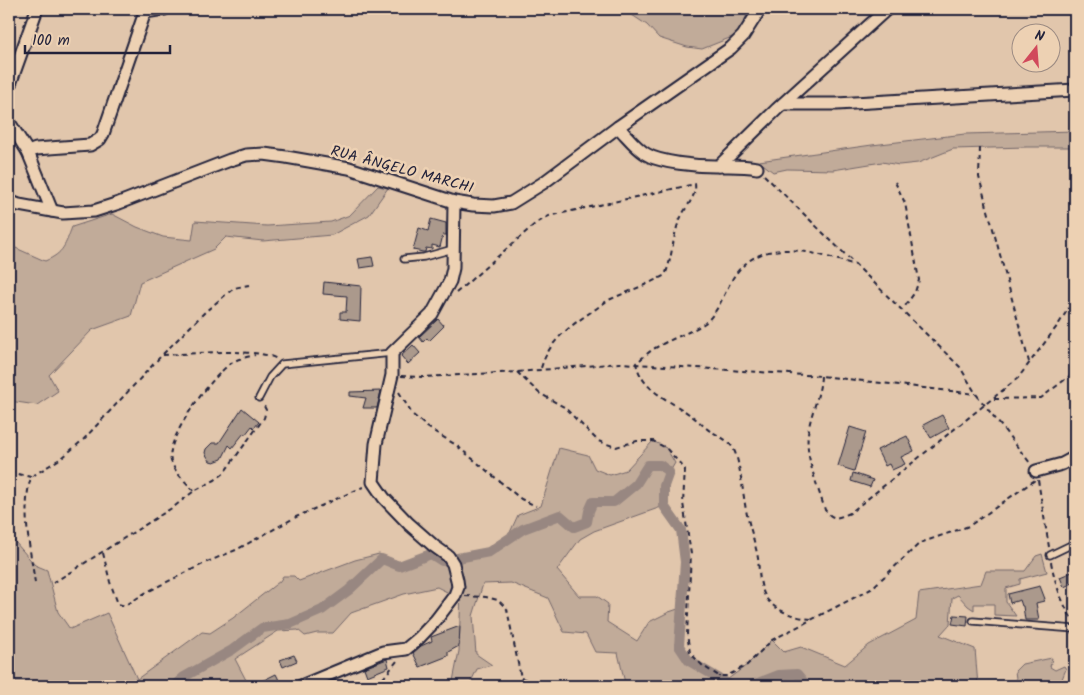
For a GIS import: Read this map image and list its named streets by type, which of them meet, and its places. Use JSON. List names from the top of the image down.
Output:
{
  "streets": {
    "street": ["RUA ÂNGELO MARCHI"]
  },
  "scale_bar": "100 m",
  "north": "top"
}
